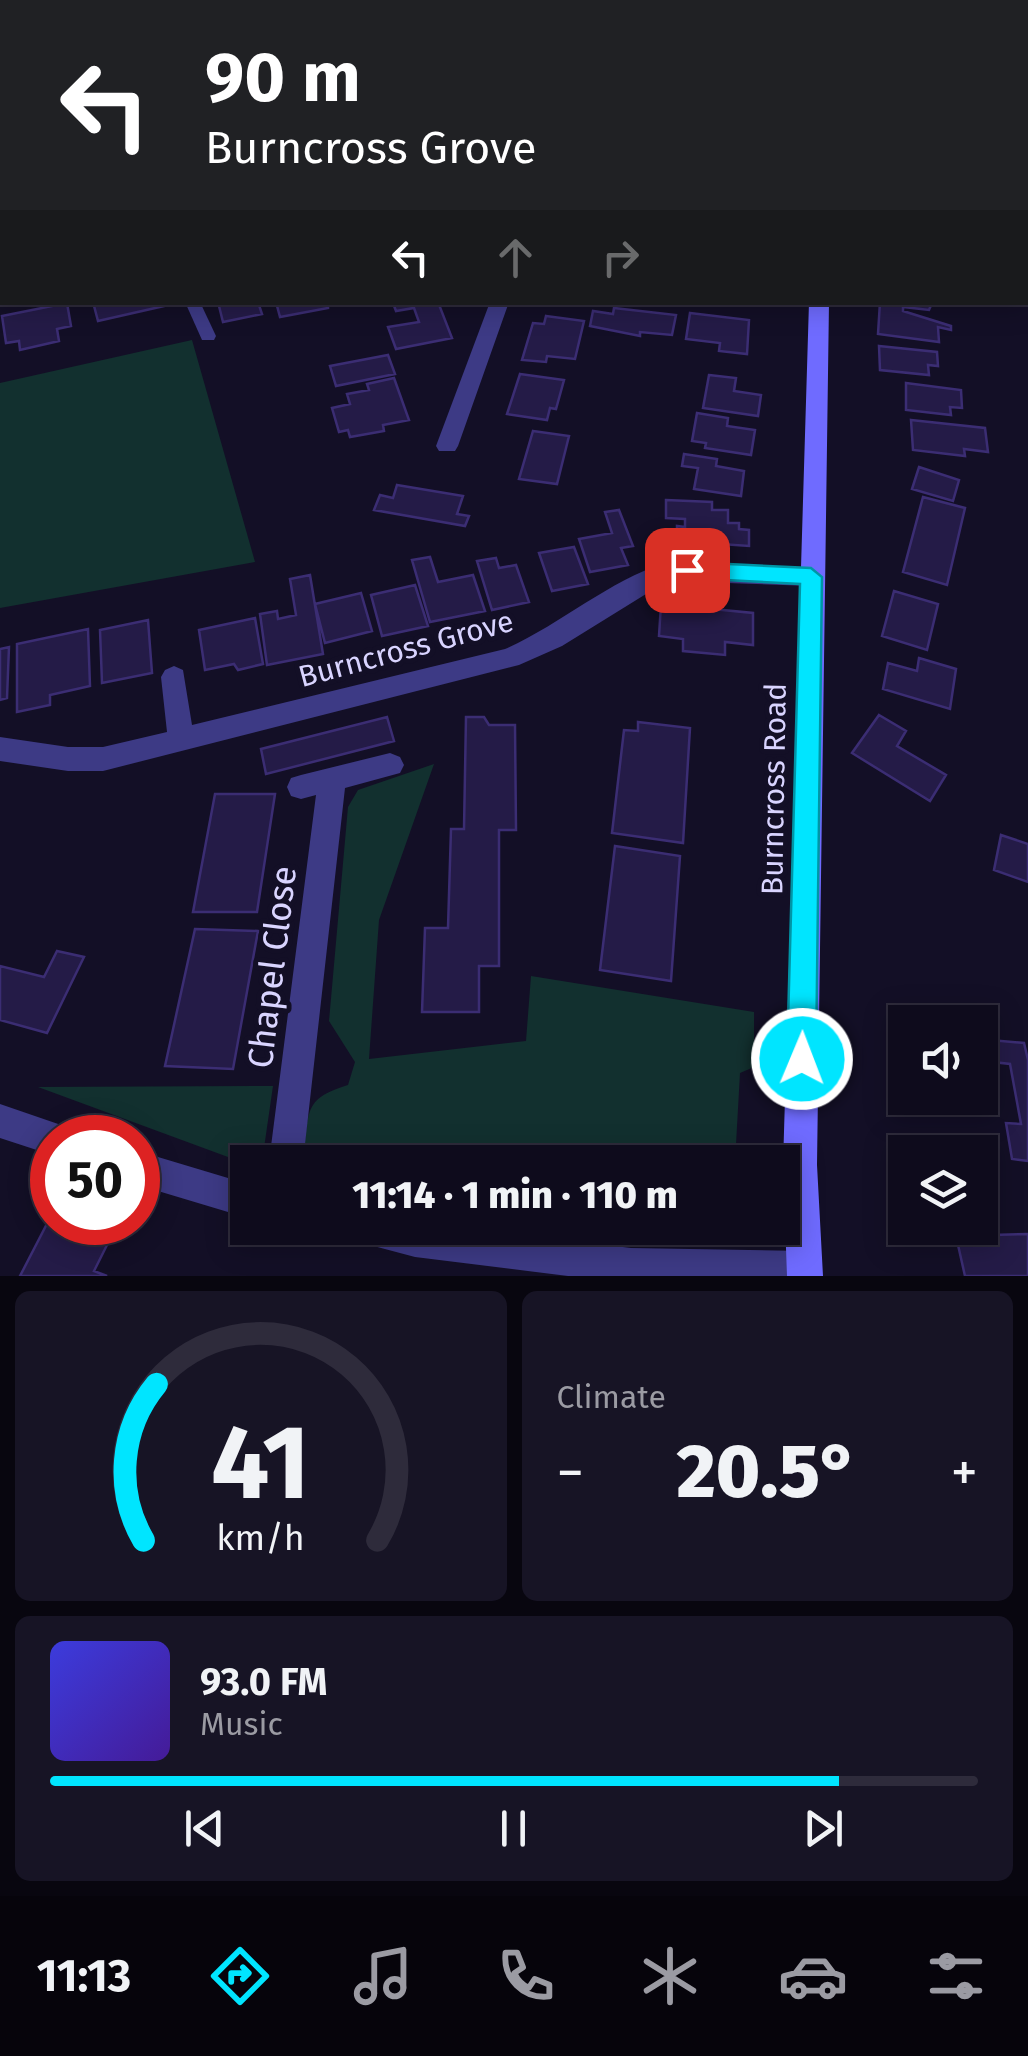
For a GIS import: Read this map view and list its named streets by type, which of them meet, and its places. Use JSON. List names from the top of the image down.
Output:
{
  "streets": {
    "main road": ["Burncross Road"],
    "street": ["Burncross Grove", "Chapel Close"]
  },
  "crossings": [
    ["Burncross Grove", "Burncross Road"]
  ],
  "page": {
    "turn": ["90 m", "Burncross Grove"],
    "limit": "50",
    "trip": "11:14 · 1 min · 110 m",
    "tile": "Climate",
    "heat": ["−", "20.5°", "+"],
    "song": ["93.0 FM", "Music"],
    "tabs": "11:13",
    "gauge": ["41", "km/h"]
  }
}
